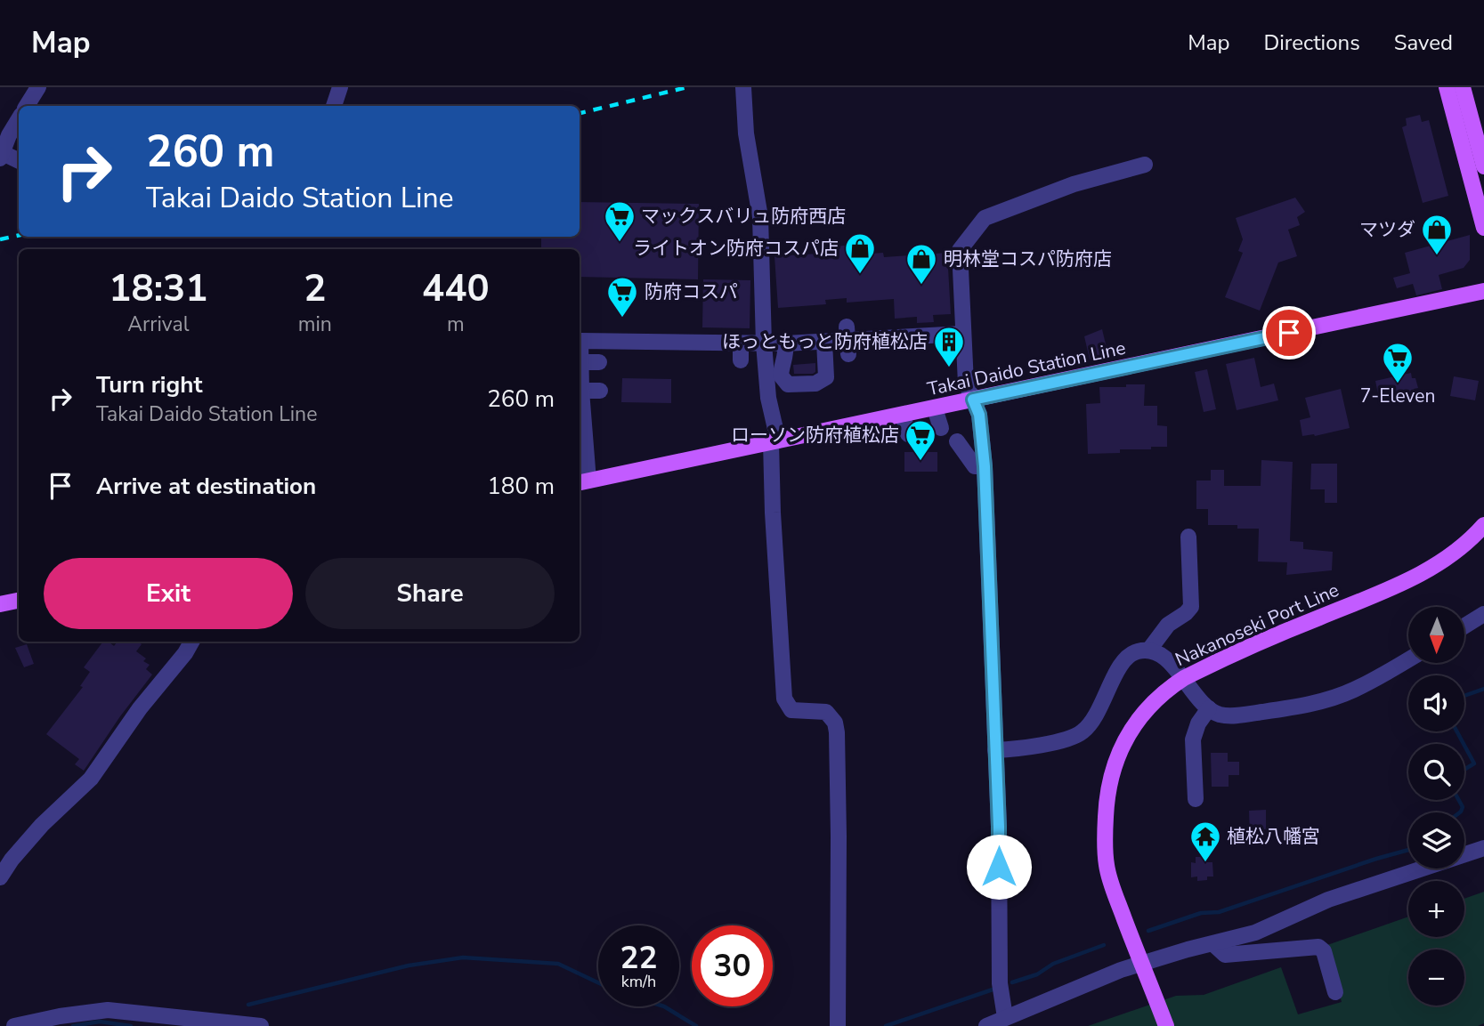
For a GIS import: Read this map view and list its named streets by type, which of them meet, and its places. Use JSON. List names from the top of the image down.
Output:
{
  "streets": {
    "main road": ["Takai Daido Station Line", "Nakanoseki Port Line"]
  },
  "places": {
    "supermarket": [
      "マックスバリュ防府西店",
      "防府コスパ",
      "7-Eleven",
      "ローソン防府植松店"
    ],
    "shop": ["マツダ", "ライトオン防府コスパ店", "明林堂コスパ防府店"],
    "building": ["ほっともっと防府植松店"],
    "temple": ["植松八幡宮"]
  },
  "north": "bottom",
  "page": {
    "header": "Map",
    "nav": ["Map", "Directions", "Saved"],
    "turn": ["260 m", "Takai Daido Station Line"],
    "eta": [
      "18:31",
      "Arrival",
      "2",
      "min",
      "440",
      "m"
    ],
    "list": [
      {
        "name": "Turn right",
        "note": "Takai Daido Station Line",
        "value": "260 m"
      },
      {
        "name": "Arrive at destination",
        "value": "180 m"
      }
    ],
    "buttons": ["Exit", "Share"],
    "map_buttons": ["+", "−"],
    "speed": "22 km/h",
    "limit": "30"
  }
}
